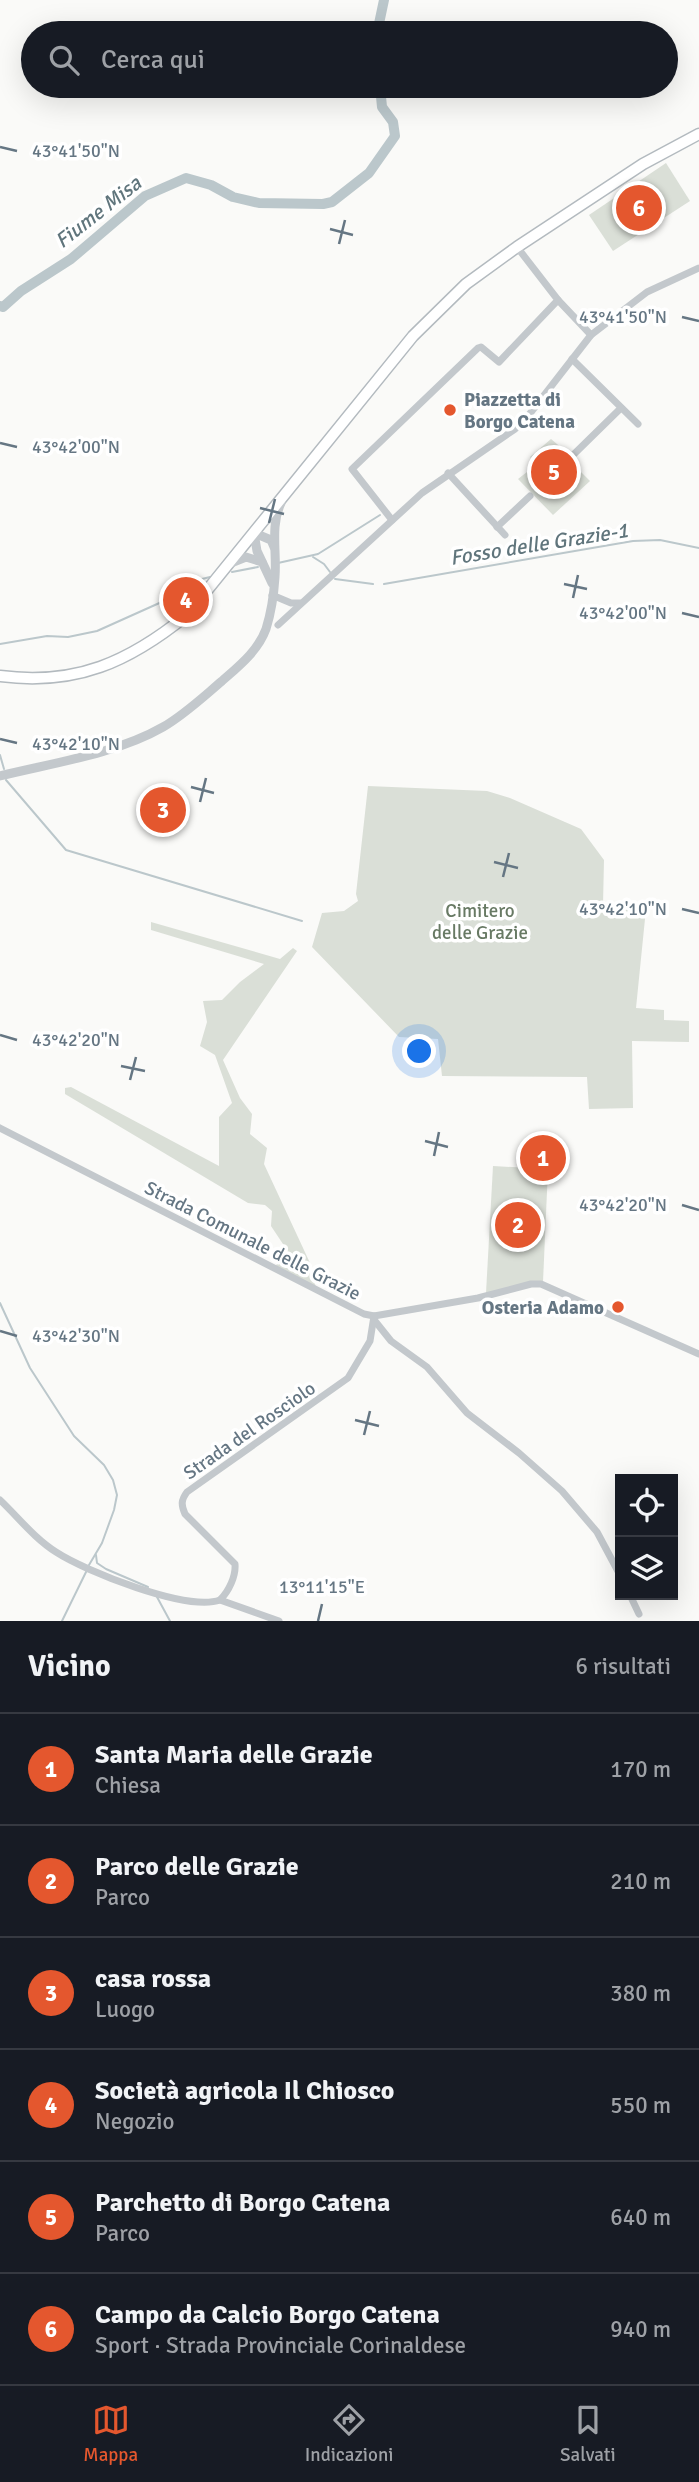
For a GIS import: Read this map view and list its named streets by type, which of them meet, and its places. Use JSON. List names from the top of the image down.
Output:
{
  "streets": {
    "street": ["Strada Comunale delle Grazie", "Strada del Rosciolo"]
  },
  "crossings": [
    ["Strada Comunale delle Grazie", "Strada del Rosciolo"]
  ],
  "water": ["Fiume Misa", "Fosso delle Grazie-1"],
  "parks": ["Cimitero delle Grazie"],
  "places": ["Piazzetta di Borgo Catena", "Osteria Adamo"],
  "page": {
    "search": "Cerca qui",
    "pins": [
      "6",
      "5",
      "4",
      "3",
      "1",
      "2"
    ],
    "heading": ["Vicino", "6 risultati"],
    "list": [
      {
        "mark": "1",
        "name": "Santa Maria delle Grazie",
        "note": "Chiesa",
        "value": "170 m"
      },
      {
        "mark": "2",
        "name": "Parco delle Grazie",
        "note": "Parco",
        "value": "210 m"
      },
      {
        "mark": "3",
        "name": "casa rossa",
        "note": "Luogo",
        "value": "380 m"
      },
      {
        "mark": "4",
        "name": "Società agricola Il Chiosco",
        "note": "Negozio",
        "value": "550 m"
      },
      {
        "mark": "5",
        "name": "Parchetto di Borgo Catena",
        "note": "Parco",
        "value": "640 m"
      },
      {
        "mark": "6",
        "name": "Campo da Calcio Borgo Catena",
        "note": "Sport · Strada Provinciale Corinaldese",
        "value": "940 m"
      }
    ],
    "nav": ["Mappa", "Indicazioni", "Salvati"]
  },
  "coordinates": [
    "43°41'50\"N",
    "43°42'00\"N",
    "43°42'10\"N",
    "43°42'20\"N",
    "43°42'30\"N",
    "13°11'15\"E"
  ]
}
